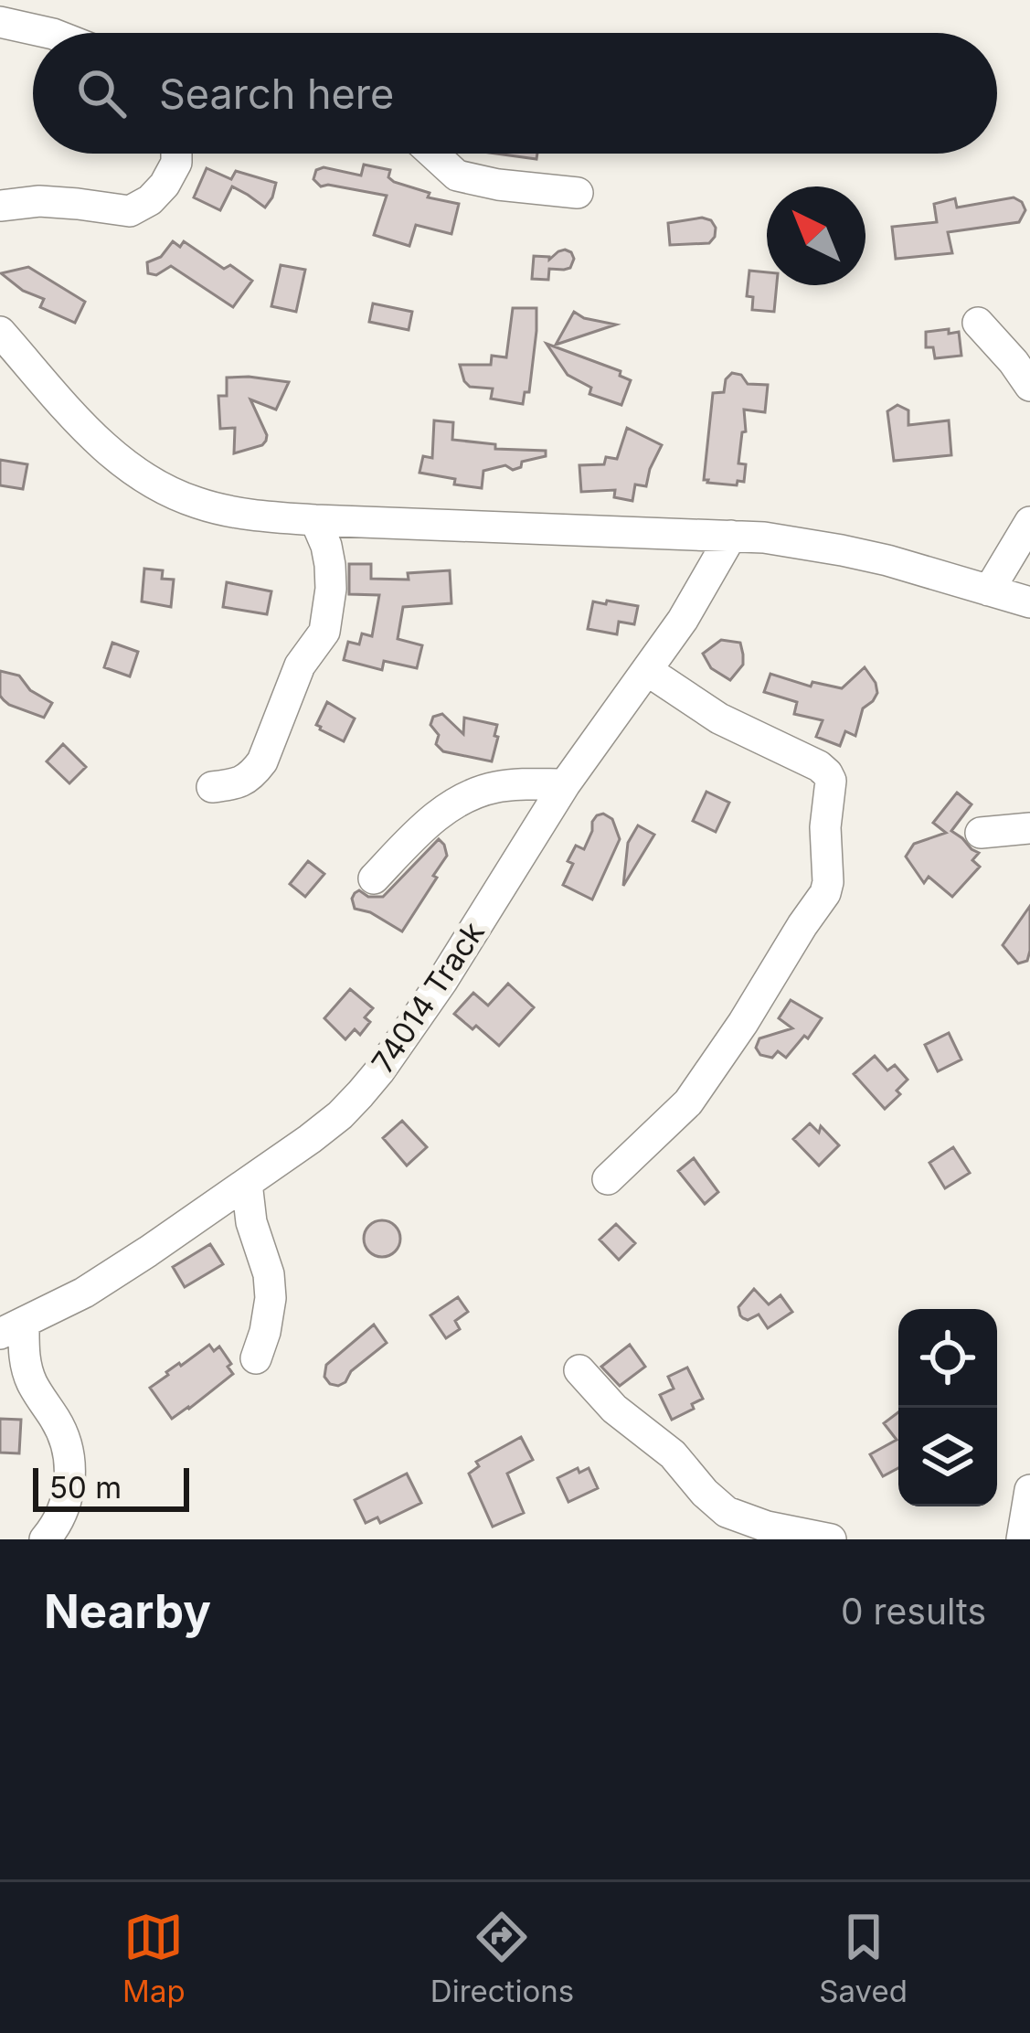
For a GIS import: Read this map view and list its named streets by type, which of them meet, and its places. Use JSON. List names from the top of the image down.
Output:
{
  "streets": {
    "street": ["74014 Track"]
  },
  "scale_bar": "50 m",
  "north": "top left",
  "page": {
    "search": "Search here",
    "scale": "50 m",
    "heading": ["Nearby", "0 results"],
    "nav": ["Map", "Directions", "Saved"]
  }
}
